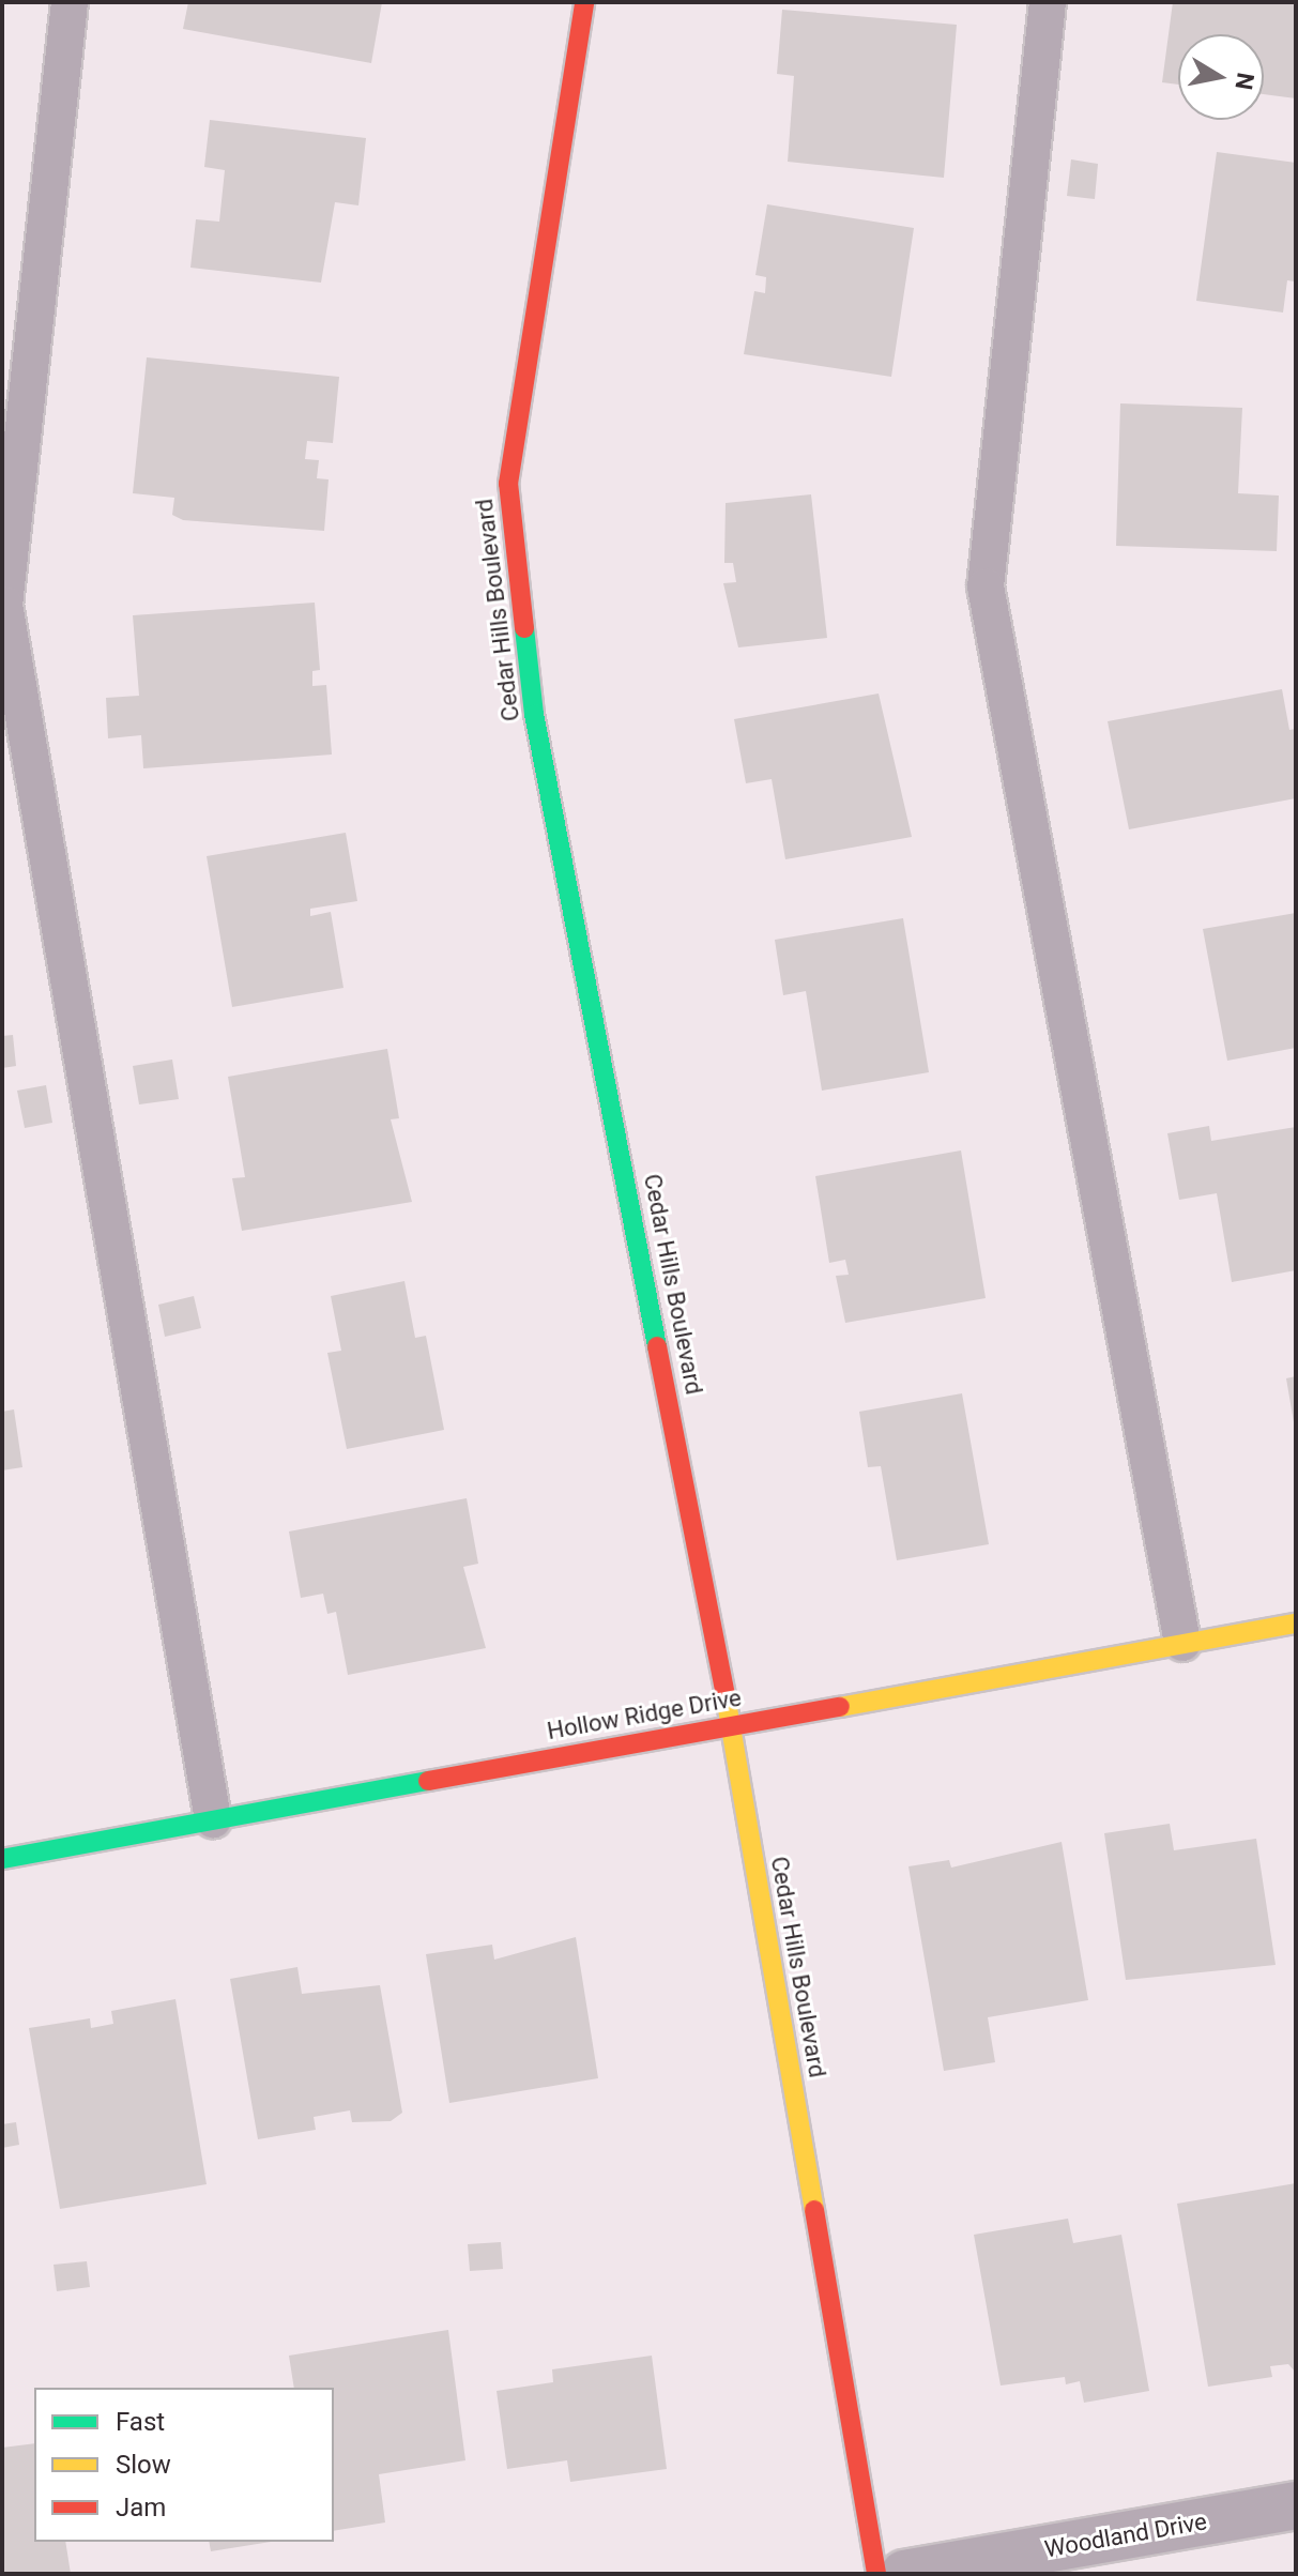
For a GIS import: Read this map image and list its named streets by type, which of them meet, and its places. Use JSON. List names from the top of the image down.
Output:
{
  "streets": {
    "street": ["Cedar Hills Boulevard", "Hollow Ridge Drive", "Woodland Drive"]
  },
  "crossings": [
    ["Cedar Hills Boulevard", "Hollow Ridge Drive"]
  ],
  "legend": ["Fast", "Slow", "Jam"],
  "north": "right"
}
